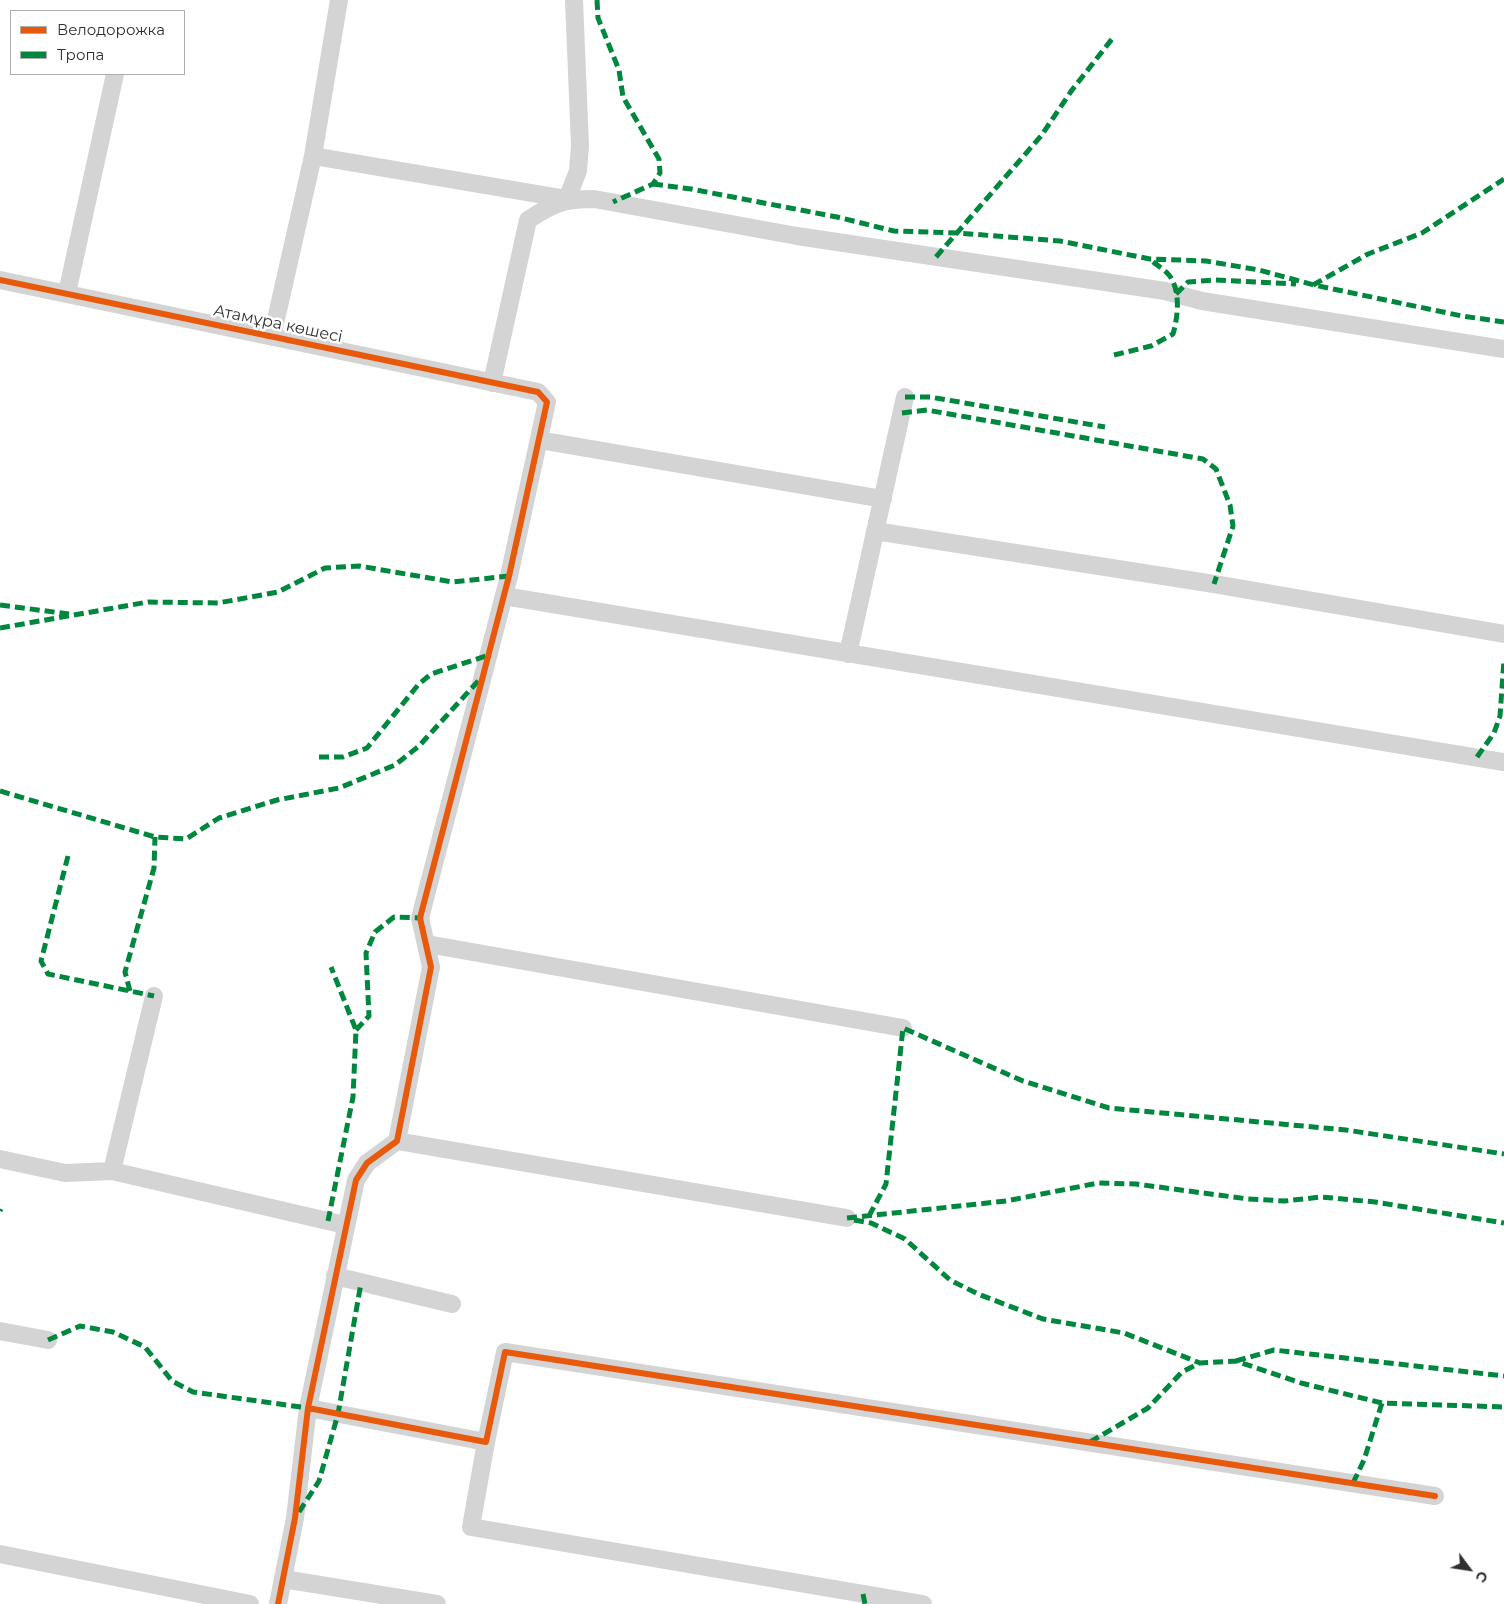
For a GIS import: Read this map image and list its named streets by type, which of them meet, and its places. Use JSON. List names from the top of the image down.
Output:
{
  "streets": {
    "street": ["Атамұра көшесі"]
  },
  "legend": ["Велодорожка", "Тропа"],
  "north": "bottom right"
}
